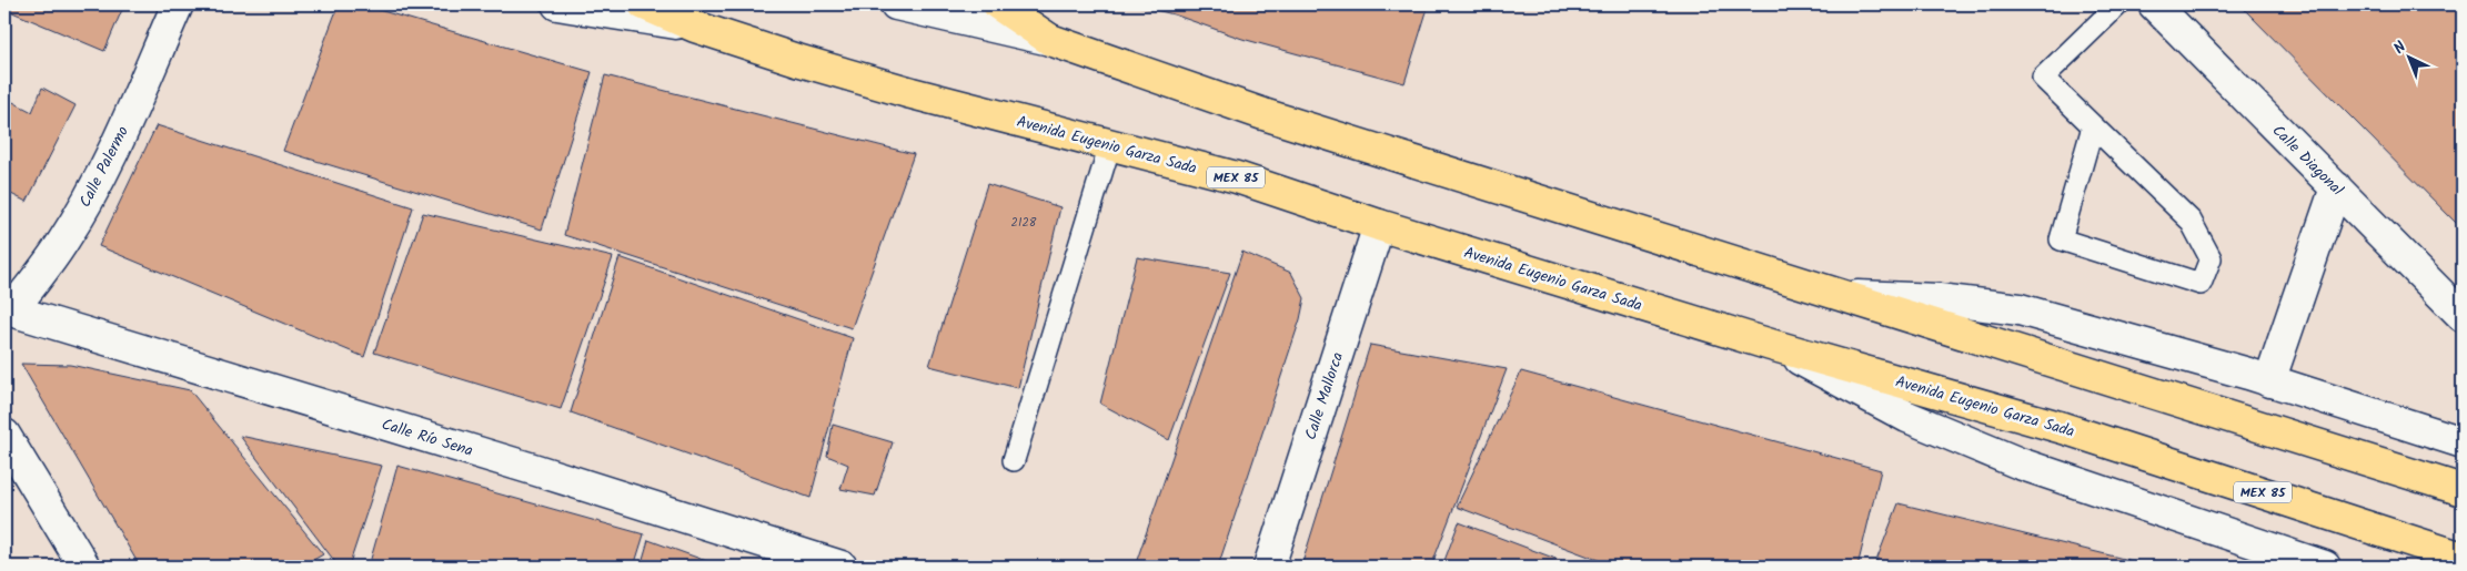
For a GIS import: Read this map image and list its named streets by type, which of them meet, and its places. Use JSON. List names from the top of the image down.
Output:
{
  "streets": {
    "highway": ["Avenida Eugenio Garza Sada", "MEX 85"],
    "street": [
      "Calle Diagonal",
      "Calle Palermo",
      "Calle Mallorca",
      "Calle Río Sena"
    ]
  },
  "crossings": [
    ["Avenida Eugenio Garza Sada", "Calle Mallorca"],
    ["Calle Palermo", "Calle Río Sena"]
  ],
  "house_numbers": ["2128"],
  "north": "top left"
}
